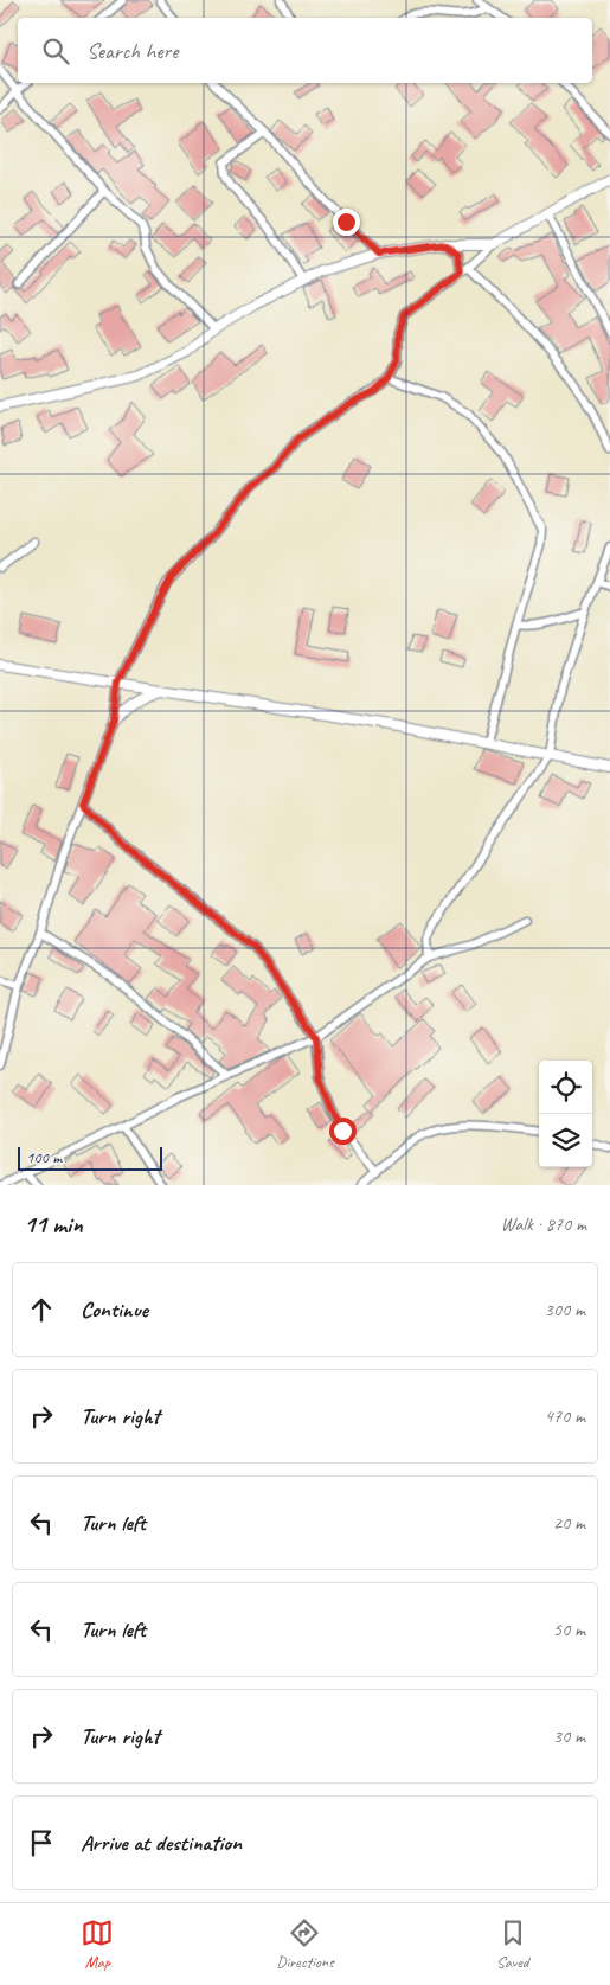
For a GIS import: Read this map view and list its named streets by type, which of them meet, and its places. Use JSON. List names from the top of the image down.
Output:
{
  "scale_bar": "100 m",
  "page": {
    "search": "Search here",
    "scale": "100 m",
    "heading": ["11 min", "Walk · 870 m"],
    "list": [
      ["Continue", "300 m"],
      ["Turn right", "470 m"],
      ["Turn left", "20 m"],
      ["Turn left", "50 m"],
      ["Turn right", "30 m"],
      "Arrive at destination"
    ],
    "nav": ["Map", "Directions", "Saved"]
  }
}
